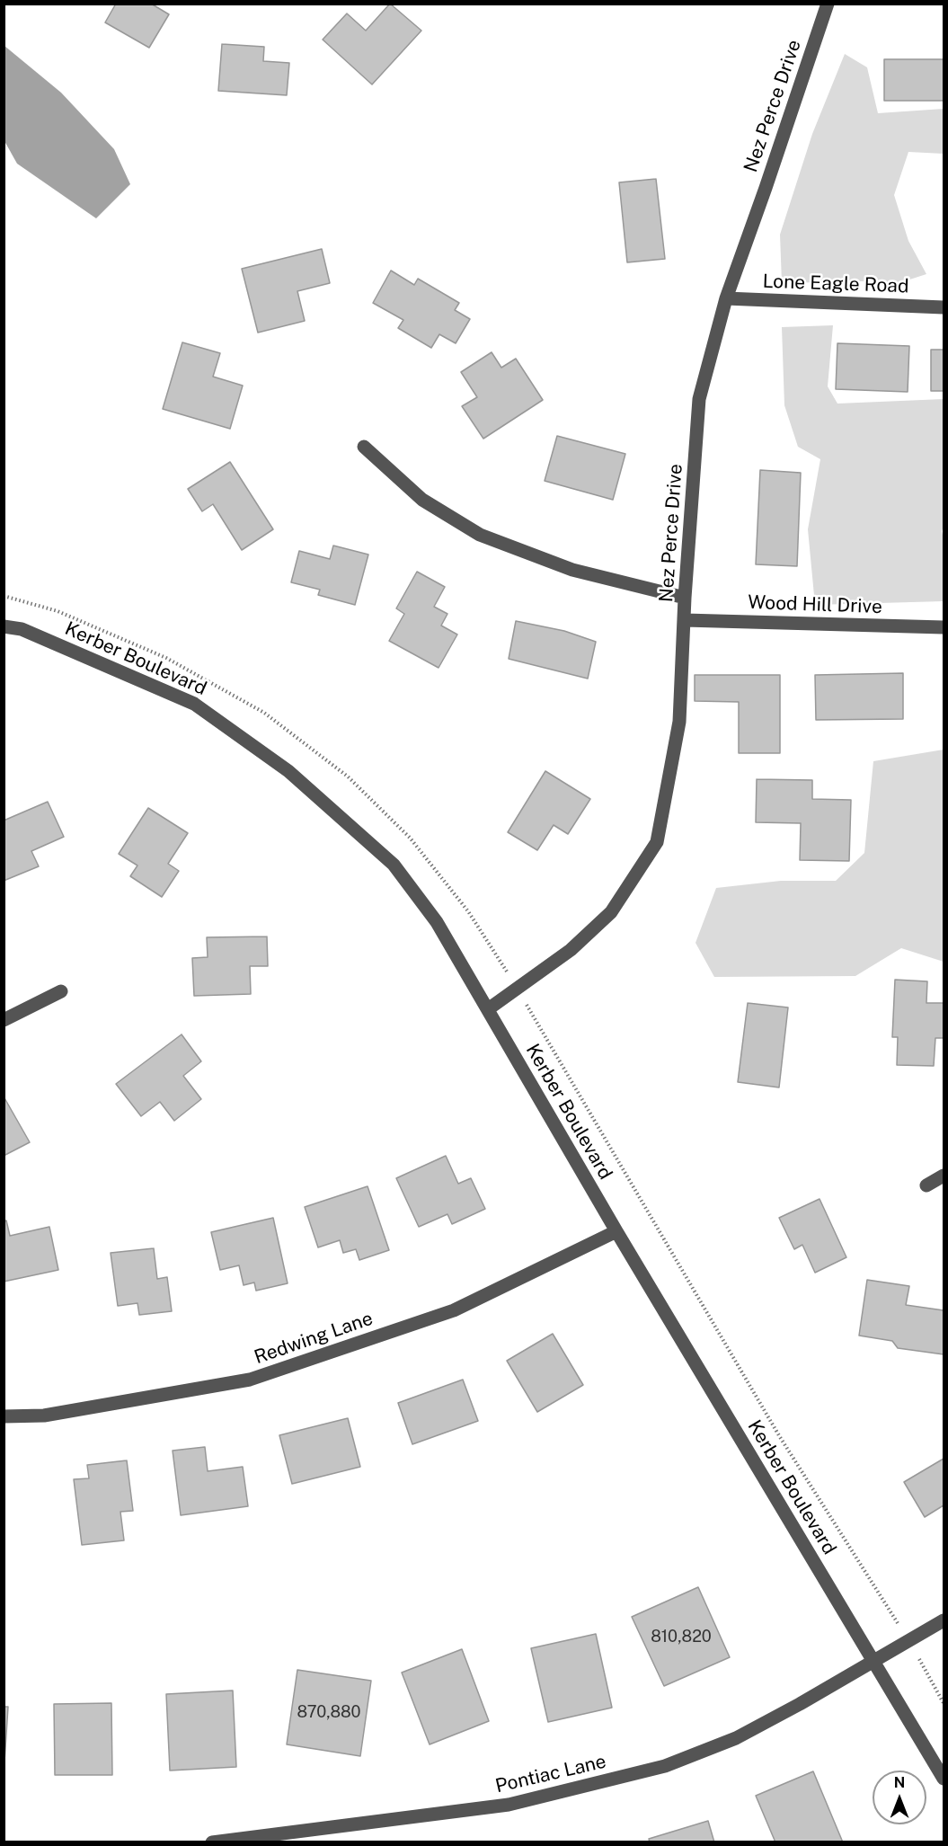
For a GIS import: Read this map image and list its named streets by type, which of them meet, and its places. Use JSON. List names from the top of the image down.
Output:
{
  "streets": {
    "street": [
      "Nez Perce Drive",
      "Lone Eagle Road",
      "Wood Hill Drive",
      "Kerber Boulevard",
      "Redwing Lane",
      "Pontiac Lane"
    ]
  },
  "crossings": [
    ["Nez Perce Drive", "Lone Eagle Road"],
    ["Nez Perce Drive", "Wood Hill Drive"],
    ["Nez Perce Drive", "Kerber Boulevard"],
    ["Kerber Boulevard", "Redwing Lane"],
    ["Kerber Boulevard", "Pontiac Lane"]
  ],
  "house_numbers": ["810,820", "870,880"],
  "north": "top"
}
